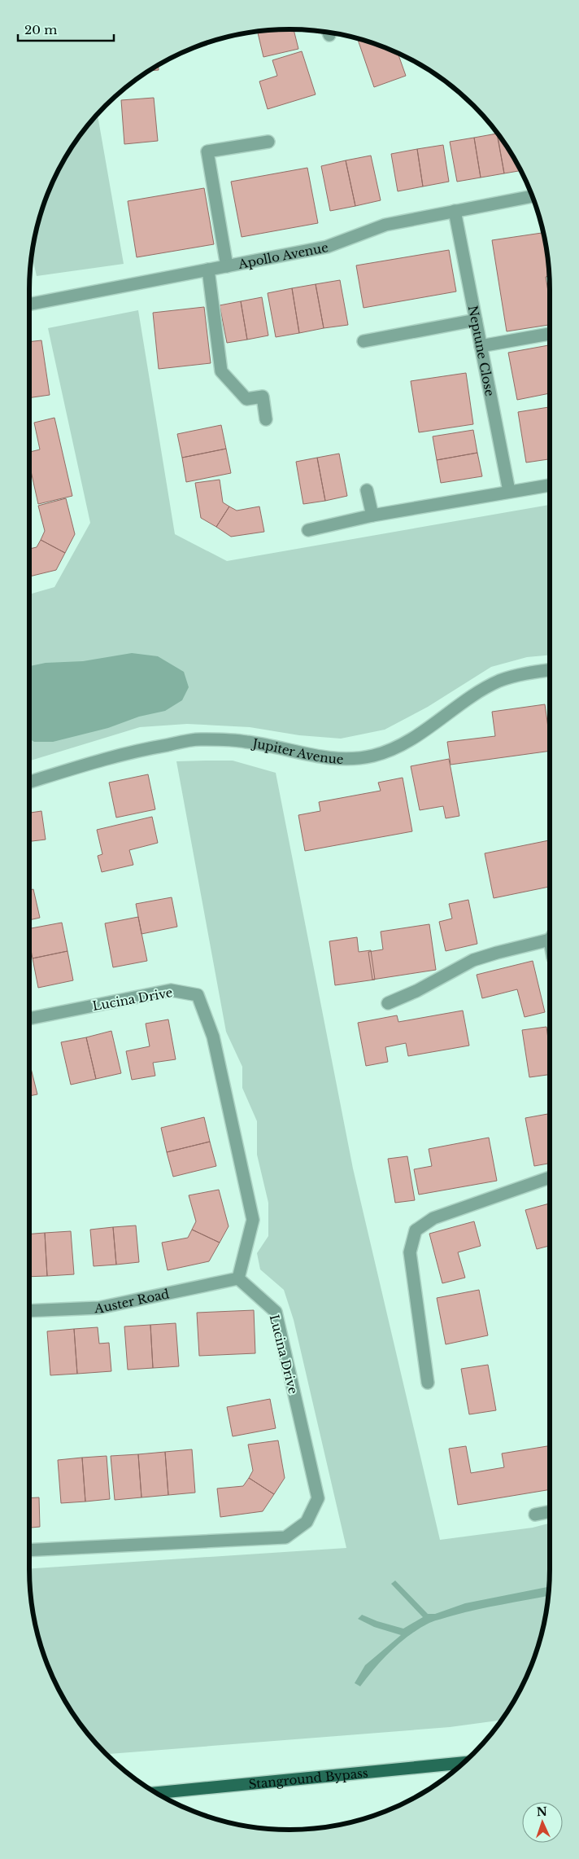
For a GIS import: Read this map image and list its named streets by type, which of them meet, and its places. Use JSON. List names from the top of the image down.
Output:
{
  "streets": {
    "main road": ["Stanground Bypass"],
    "street": [
      "Apollo Avenue",
      "Neptune Close",
      "Jupiter Avenue",
      "Lucina Drive",
      "Auster Road"
    ]
  },
  "crossings": [
    ["Apollo Avenue", "Neptune Close"],
    ["Lucina Drive", "Auster Road"]
  ],
  "scale_bar": "20 m",
  "north": "top"
}
